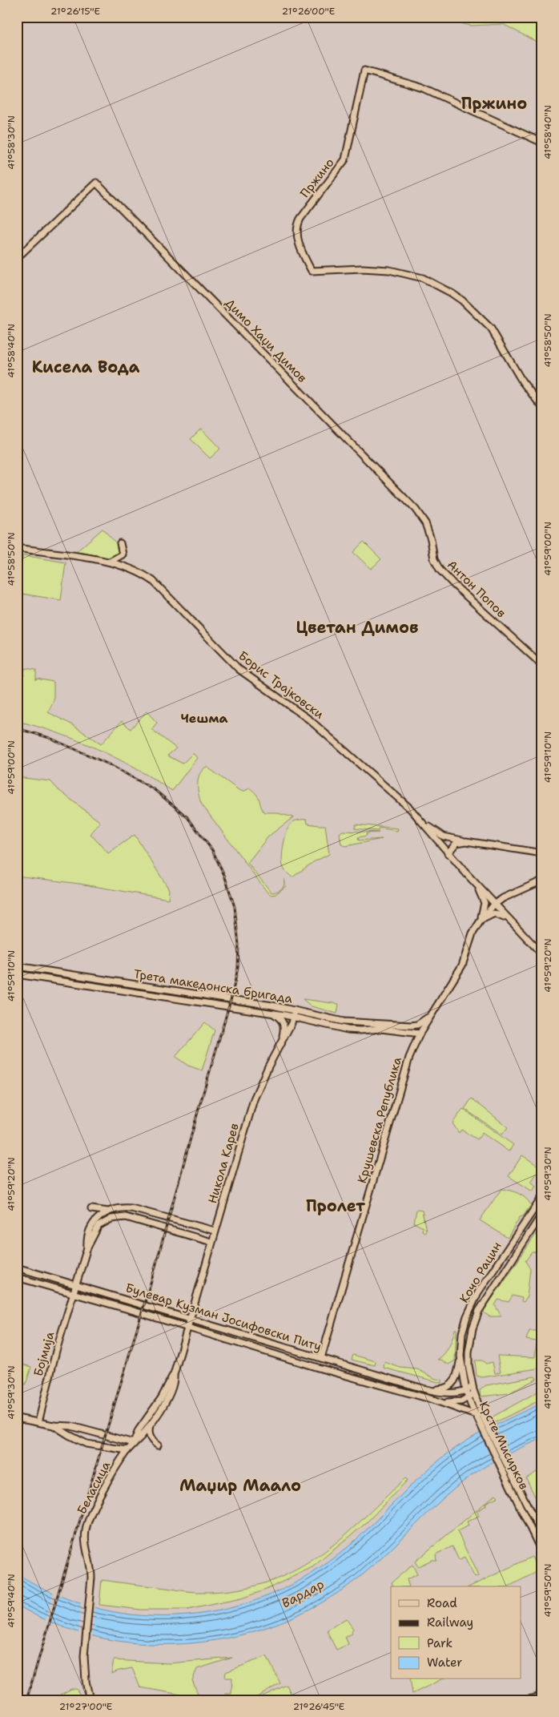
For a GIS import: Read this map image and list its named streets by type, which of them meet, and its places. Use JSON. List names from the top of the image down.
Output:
{
  "streets": {
    "street": [
      "Пржино",
      "Димо Хаџи Димов",
      "Антон Попов",
      "Борис Трајковски",
      "Трета македонска бригада",
      "Крушевска Република",
      "Никола Карев",
      "Кочо Рацин",
      "Булевар Кузман Јосифовски Питу",
      "Бојмија",
      "Крсте Мисирков",
      "Беласица"
    ]
  },
  "crossings": [
    ["Димо Хаџи Димов", "Антон Попов"],
    ["Трета македонска бригада", "Крушевска Република"],
    ["Трета македонска бригада", "Никола Карев"],
    ["Крушевска Република", "Булевар Кузман Јосифовски Питу"],
    ["Никола Карев", "Булевар Кузман Јосифовски Питу"],
    ["Никола Карев", "Беласица"],
    ["Кочо Рацин", "Булевар Кузман Јосифовски Питу"],
    ["Кочо Рацин", "Крсте Мисирков"],
    ["Булевар Кузман Јосифовски Питу", "Бојмија"],
    ["Булевар Кузман Јосифовски Питу", "Крсте Мисирков"],
    ["Булевар Кузман Јосифовски Питу", "Беласица"]
  ],
  "districts": [
    "Пржино",
    "Кисела Вода",
    "Цветан Димов",
    "Чешма",
    "Пролет",
    "Маџир Маало"
  ],
  "water": ["Вардар"],
  "legend": [
    "Road",
    "Railway",
    "Park",
    "Water"
  ],
  "coordinates": [
    "21°26'15\"E",
    "21°26'00\"E",
    "41°58'40\"N",
    "41°58'30\"N",
    "41°58'50\"N",
    "41°59'00\"N",
    "41°59'10\"N",
    "41°59'20\"N",
    "41°59'30\"N",
    "41°59'40\"N",
    "41°59'50\"N",
    "21°27'00\"E",
    "21°26'45\"E"
  ]
}
